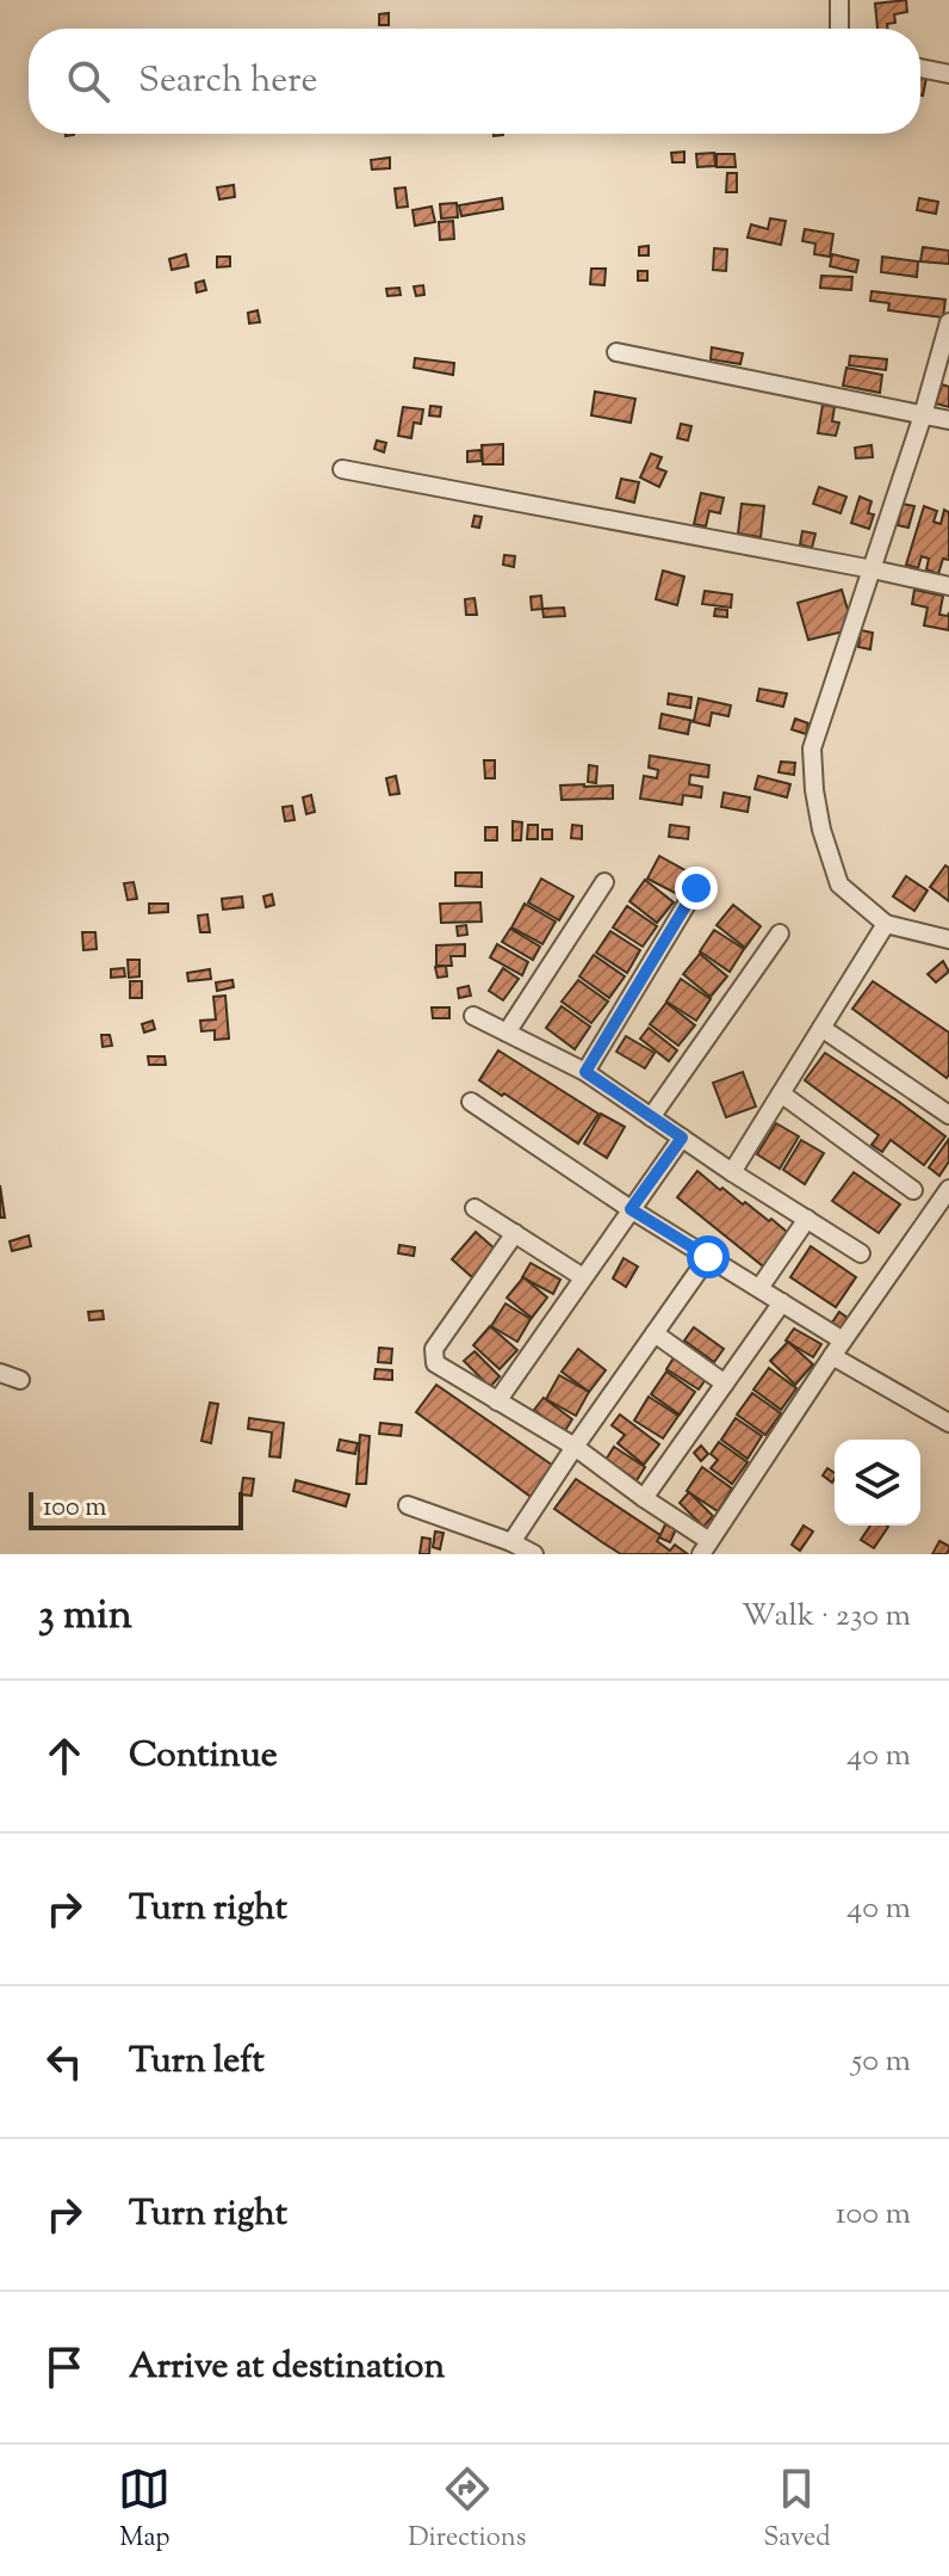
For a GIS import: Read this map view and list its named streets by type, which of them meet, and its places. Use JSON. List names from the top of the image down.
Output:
{
  "scale_bar": "100 m",
  "page": {
    "search": "Search here",
    "scale": "100 m",
    "heading": ["3 min", "Walk · 230 m"],
    "list": [
      ["Continue", "40 m"],
      ["Turn right", "40 m"],
      ["Turn left", "50 m"],
      ["Turn right", "100 m"],
      "Arrive at destination"
    ],
    "nav": ["Map", "Directions", "Saved"]
  }
}
